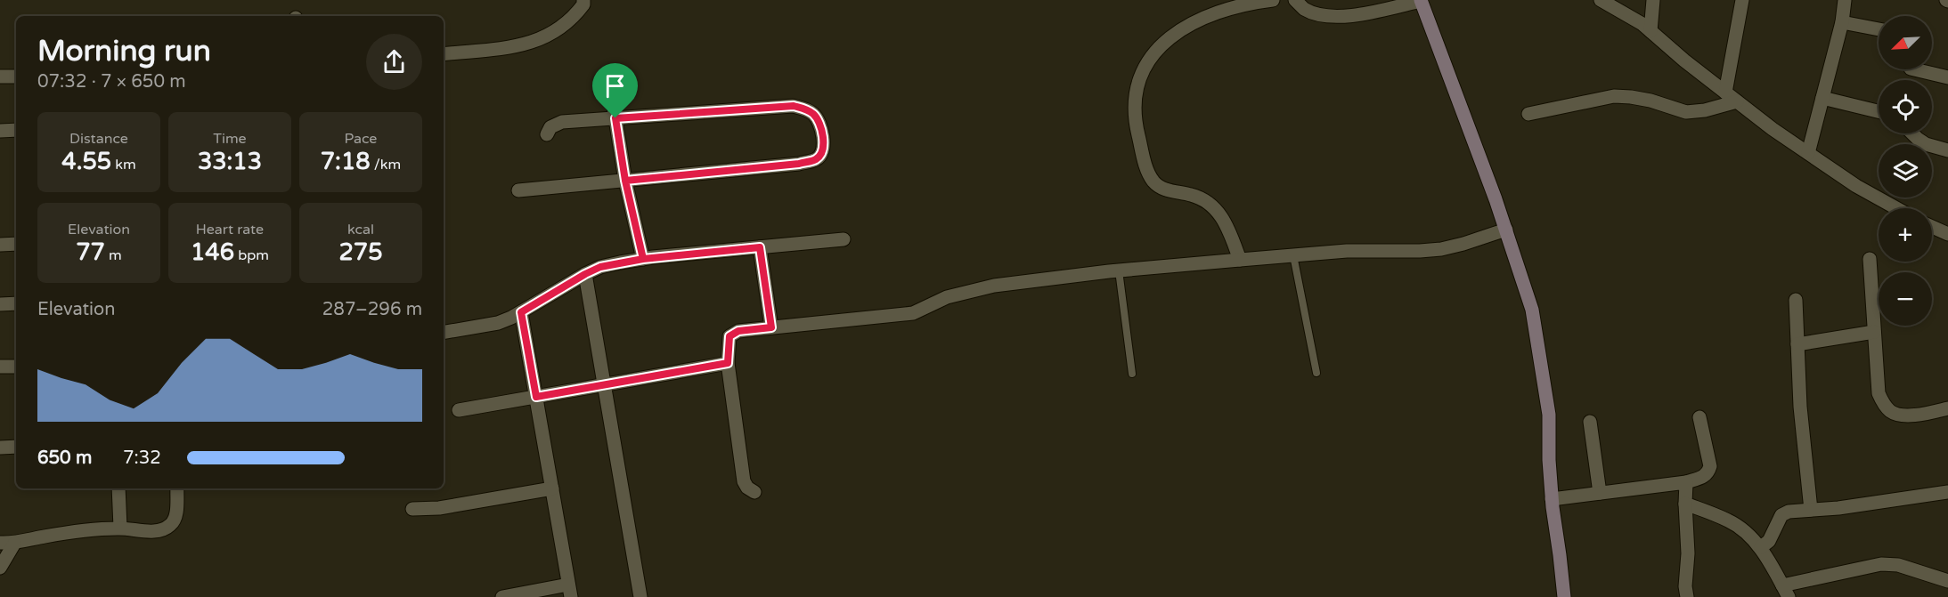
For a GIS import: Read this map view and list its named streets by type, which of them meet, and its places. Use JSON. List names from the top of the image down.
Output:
{
  "north": "bottom left",
  "page": {
    "map_buttons": ["+", "−"],
    "heading": ["Morning run", "07:32 · 7 × 650 m"],
    "stats": [
      ["Distance", "4.55 km"],
      ["Time", "33:13"],
      ["Pace", "7:18 /km"],
      ["Elevation", "77 m"],
      ["Heart rate", "146 bpm"],
      ["kcal", "275"]
    ],
    "chart": ["Elevation", "287–296 m"],
    "list": [
      {
        "name": "650 m",
        "note": "7:32"
      }
    ]
  }
}
